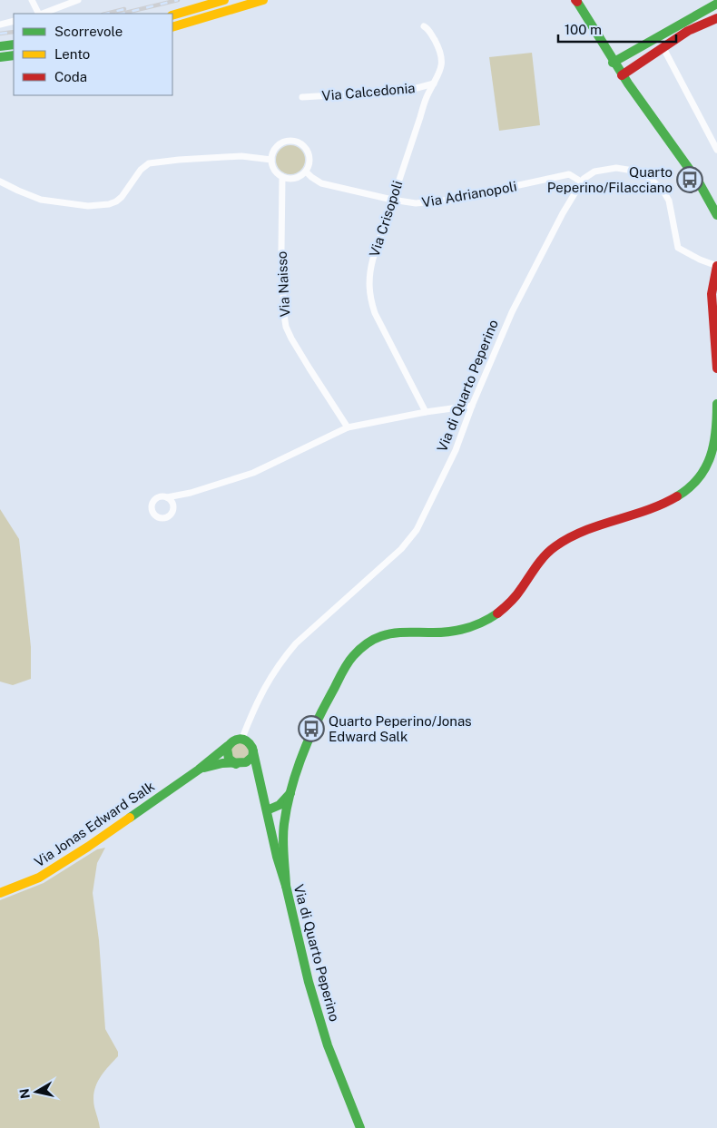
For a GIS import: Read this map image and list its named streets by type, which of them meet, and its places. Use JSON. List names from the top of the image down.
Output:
{
  "streets": {
    "main road": ["Via di Quarto Peperino", "Via Jonas Edward Salk"],
    "street": [
      "Via Calcedonia",
      "Via Adrianopoli",
      "Via Crisopoli",
      "Via Naisso"
    ]
  },
  "crossings": [
    ["Via Calcedonia", "Via Crisopoli"],
    ["Via Adrianopoli", "Via Crisopoli"],
    ["Via Adrianopoli", "Via Naisso"],
    ["Via Adrianopoli", "Via di Quarto Peperino"],
    ["Via di Quarto Peperino", "Via Jonas Edward Salk"]
  ],
  "places": {
    "bus stop": ["Quarto Peperino/Filacciano", "Quarto Peperino/Jonas Edward Salk"]
  },
  "legend": ["Scorrevole", "Lento", "Coda"],
  "scale_bar": "100 m",
  "north": "left"
}
